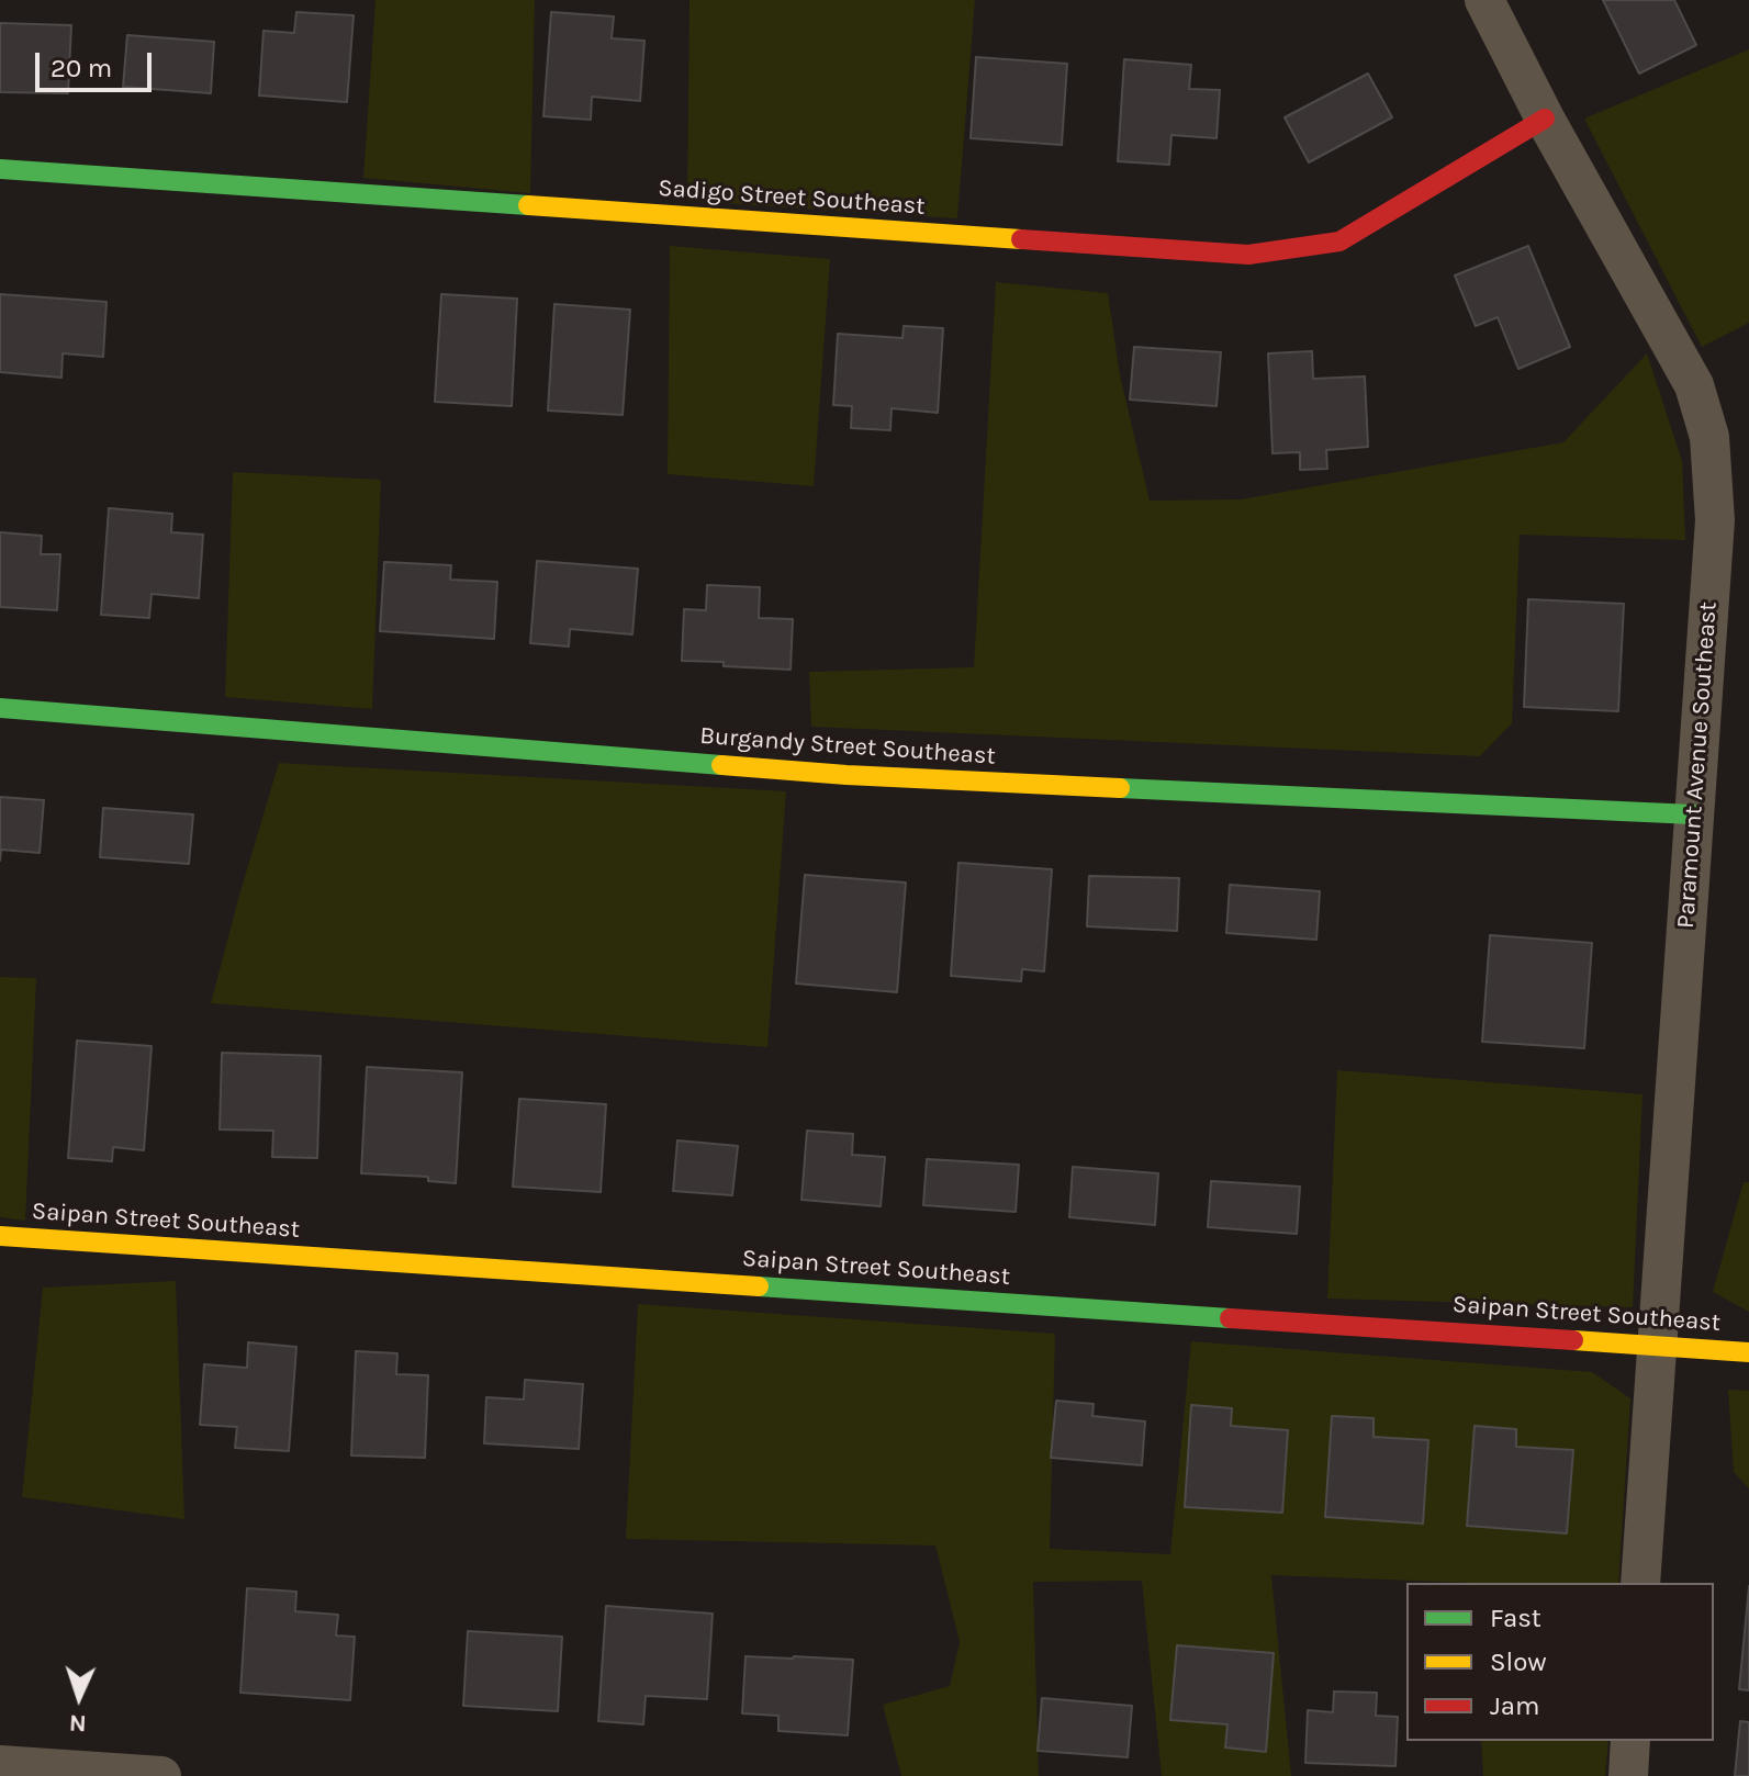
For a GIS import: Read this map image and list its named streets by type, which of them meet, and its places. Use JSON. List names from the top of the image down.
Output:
{
  "streets": {
    "street": [
      "Sadigo Street Southeast",
      "Burgandy Street Southeast",
      "Paramount Avenue Southeast",
      "Saipan Street Southeast"
    ]
  },
  "crossings": [
    ["Sadigo Street Southeast", "Paramount Avenue Southeast"],
    ["Burgandy Street Southeast", "Paramount Avenue Southeast"],
    ["Paramount Avenue Southeast", "Saipan Street Southeast"]
  ],
  "legend": ["Fast", "Slow", "Jam"],
  "scale_bar": "20 m",
  "north": "bottom"
}
